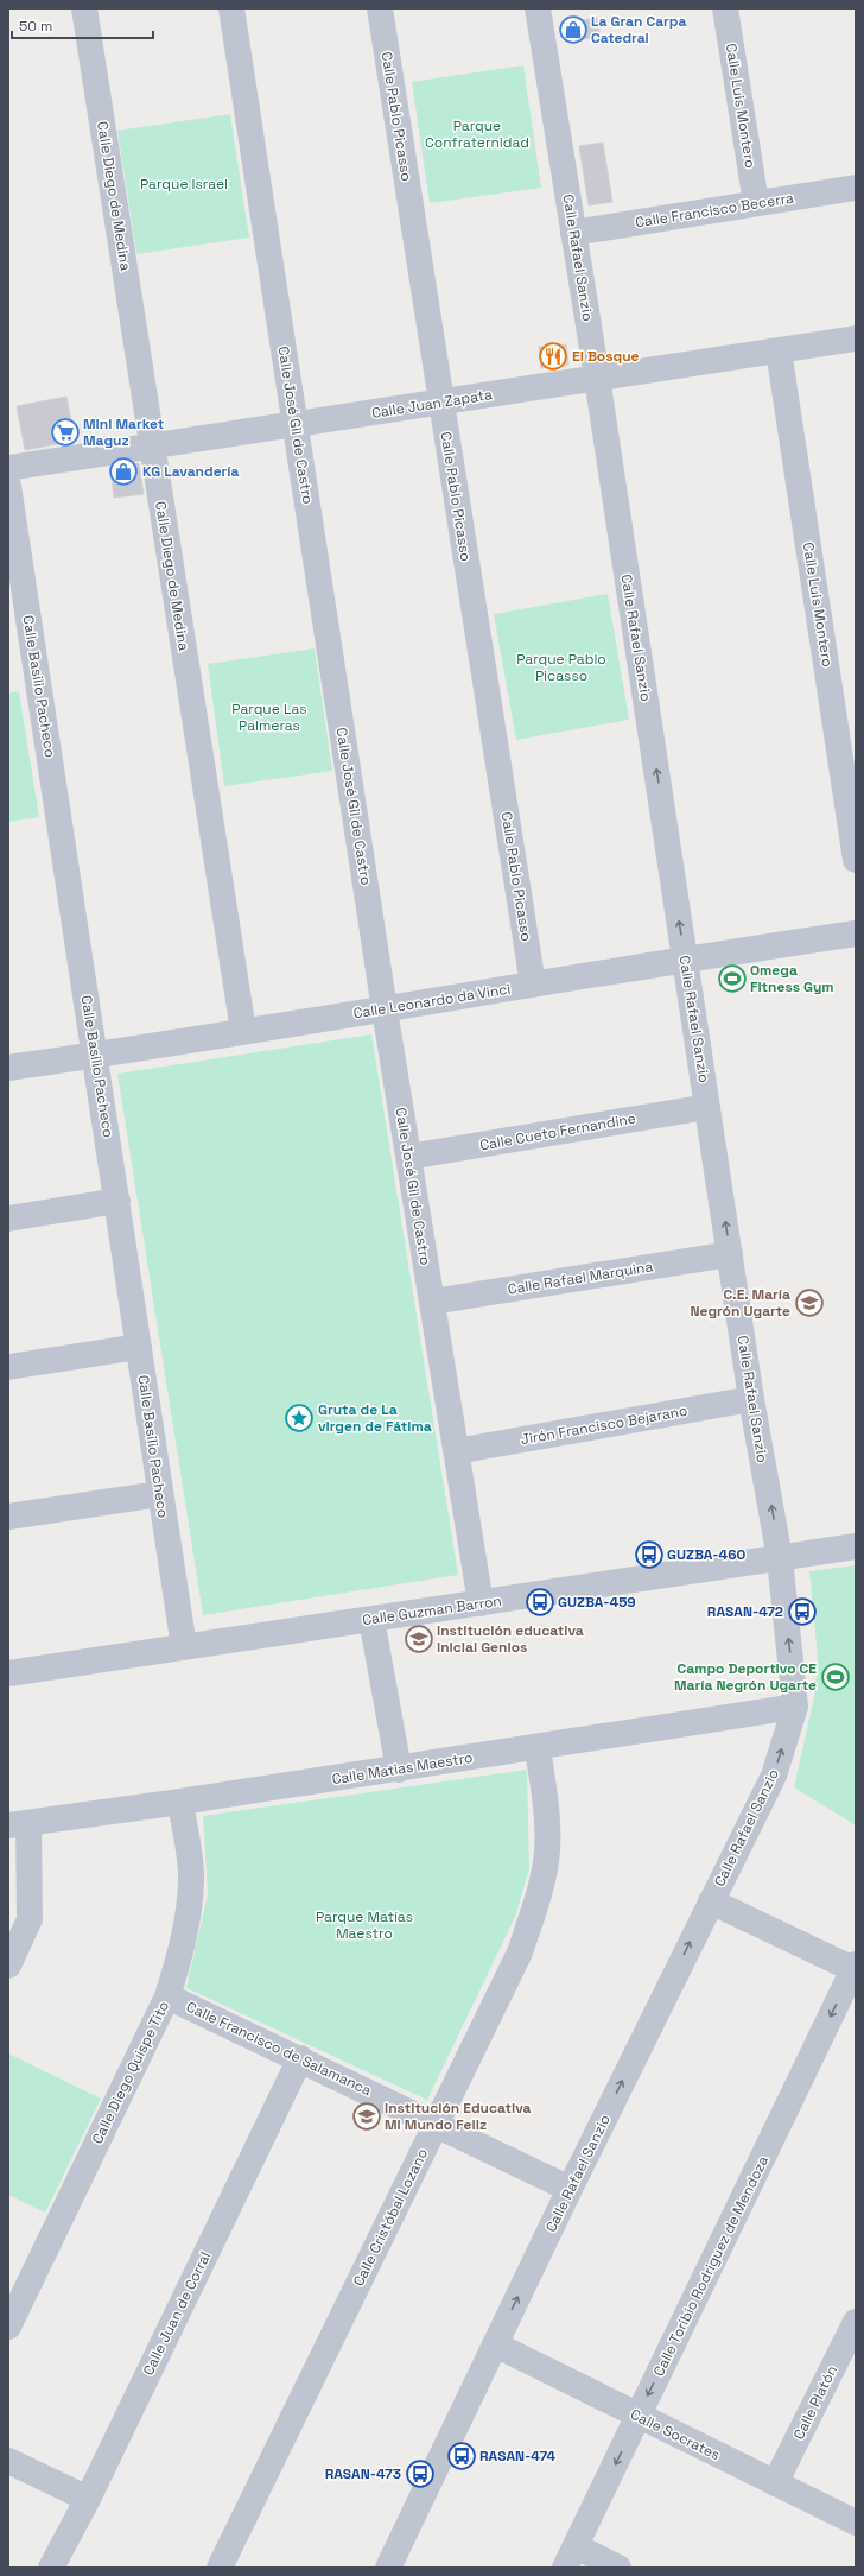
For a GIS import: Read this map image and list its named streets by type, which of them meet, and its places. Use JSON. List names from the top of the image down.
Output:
{
  "streets": {
    "street": [
      "Calle Luis Montero",
      "Calle Pablo Picasso",
      "Calle Diego de Medina",
      "Calle Francisco Becerra",
      "Calle Rafael Sanzio",
      "Calle Juan Zapata",
      "Calle José Gil de Castro",
      "Calle Basilio Pacheco",
      "Calle Leonardo da Vinci",
      "Calle Cueto Fernandine",
      "Calle Rafael Marquina",
      "Jirón Francisco Bejarano",
      "Calle Guzman Barron",
      "Calle Matias Maestro",
      "Calle Francisco de Salamanca",
      "Calle Diego Quispe Tito",
      "Calle Cristóbal Lozano",
      "Calle Toribio Rodriguez de Mendoza",
      "Calle Juan de Corral",
      "Calle Platón",
      "Calle Socrates"
    ]
  },
  "crossings": [
    ["Calle Luis Montero", "Calle Francisco Becerra"],
    ["Calle Luis Montero", "Calle Juan Zapata"],
    ["Calle Pablo Picasso", "Calle Juan Zapata"],
    ["Calle Pablo Picasso", "Calle Leonardo da Vinci"],
    ["Calle Diego de Medina", "Calle Juan Zapata"],
    ["Calle Diego de Medina", "Calle Leonardo da Vinci"],
    ["Calle Francisco Becerra", "Calle Rafael Sanzio"],
    ["Calle Rafael Sanzio", "Calle Juan Zapata"],
    ["Calle Rafael Sanzio", "Calle Leonardo da Vinci"],
    ["Calle Rafael Sanzio", "Calle Cueto Fernandine"],
    ["Calle Rafael Sanzio", "Calle Rafael Marquina"],
    ["Calle Rafael Sanzio", "Jirón Francisco Bejarano"],
    ["Calle Rafael Sanzio", "Calle Guzman Barron"],
    ["Calle Rafael Sanzio", "Calle Matias Maestro"],
    ["Calle Rafael Sanzio", "Calle Francisco de Salamanca"],
    ["Calle Rafael Sanzio", "Calle Socrates"],
    ["Calle Juan Zapata", "Calle José Gil de Castro"],
    ["Calle José Gil de Castro", "Calle Leonardo da Vinci"],
    ["Calle José Gil de Castro", "Calle Cueto Fernandine"],
    ["Calle José Gil de Castro", "Calle Rafael Marquina"],
    ["Calle José Gil de Castro", "Jirón Francisco Bejarano"],
    ["Calle José Gil de Castro", "Calle Guzman Barron"],
    ["Calle Basilio Pacheco", "Calle Leonardo da Vinci"],
    ["Calle Basilio Pacheco", "Calle Guzman Barron"],
    ["Calle Matias Maestro", "Calle Diego Quispe Tito"],
    ["Calle Matias Maestro", "Calle Cristóbal Lozano"],
    ["Calle Francisco de Salamanca", "Calle Diego Quispe Tito"],
    ["Calle Francisco de Salamanca", "Calle Cristóbal Lozano"],
    ["Calle Francisco de Salamanca", "Calle Juan de Corral"],
    ["Calle Toribio Rodriguez de Mendoza", "Calle Socrates"],
    ["Calle Platón", "Calle Socrates"]
  ],
  "one_way": ["Calle Rafael Sanzio", "Calle Toribio Rodriguez de Mendoza"],
  "parks": [
    "Parque Confraternidad",
    "Parque Israel",
    "Parque Pablo Picasso",
    "Parque Las Palmeras",
    "Parque Matías Maestro"
  ],
  "places": {
    "shop": ["La Gran Carpa Catedral", "KG Lavandería"],
    "restaurant": ["El Bosque"],
    "supermarket": ["Mini Market Maguz"],
    "sports": ["Omega Fitness Gym", "Campo Deportivo CE María Negrón Ugarte"],
    "school or university": ["C.E. María Negrón Ugarte", "Institución educativa inicial Genios", "Institución Educativa Mi Mundo Feliz"],
    "place": ["Gruta de La virgen de Fátima"],
    "bus stop": [
      "GUZBA-460",
      "GUZBA-459",
      "RASAN-472",
      "RASAN-474",
      "RASAN-473"
    ]
  },
  "scale_bar": "50 m"
}
